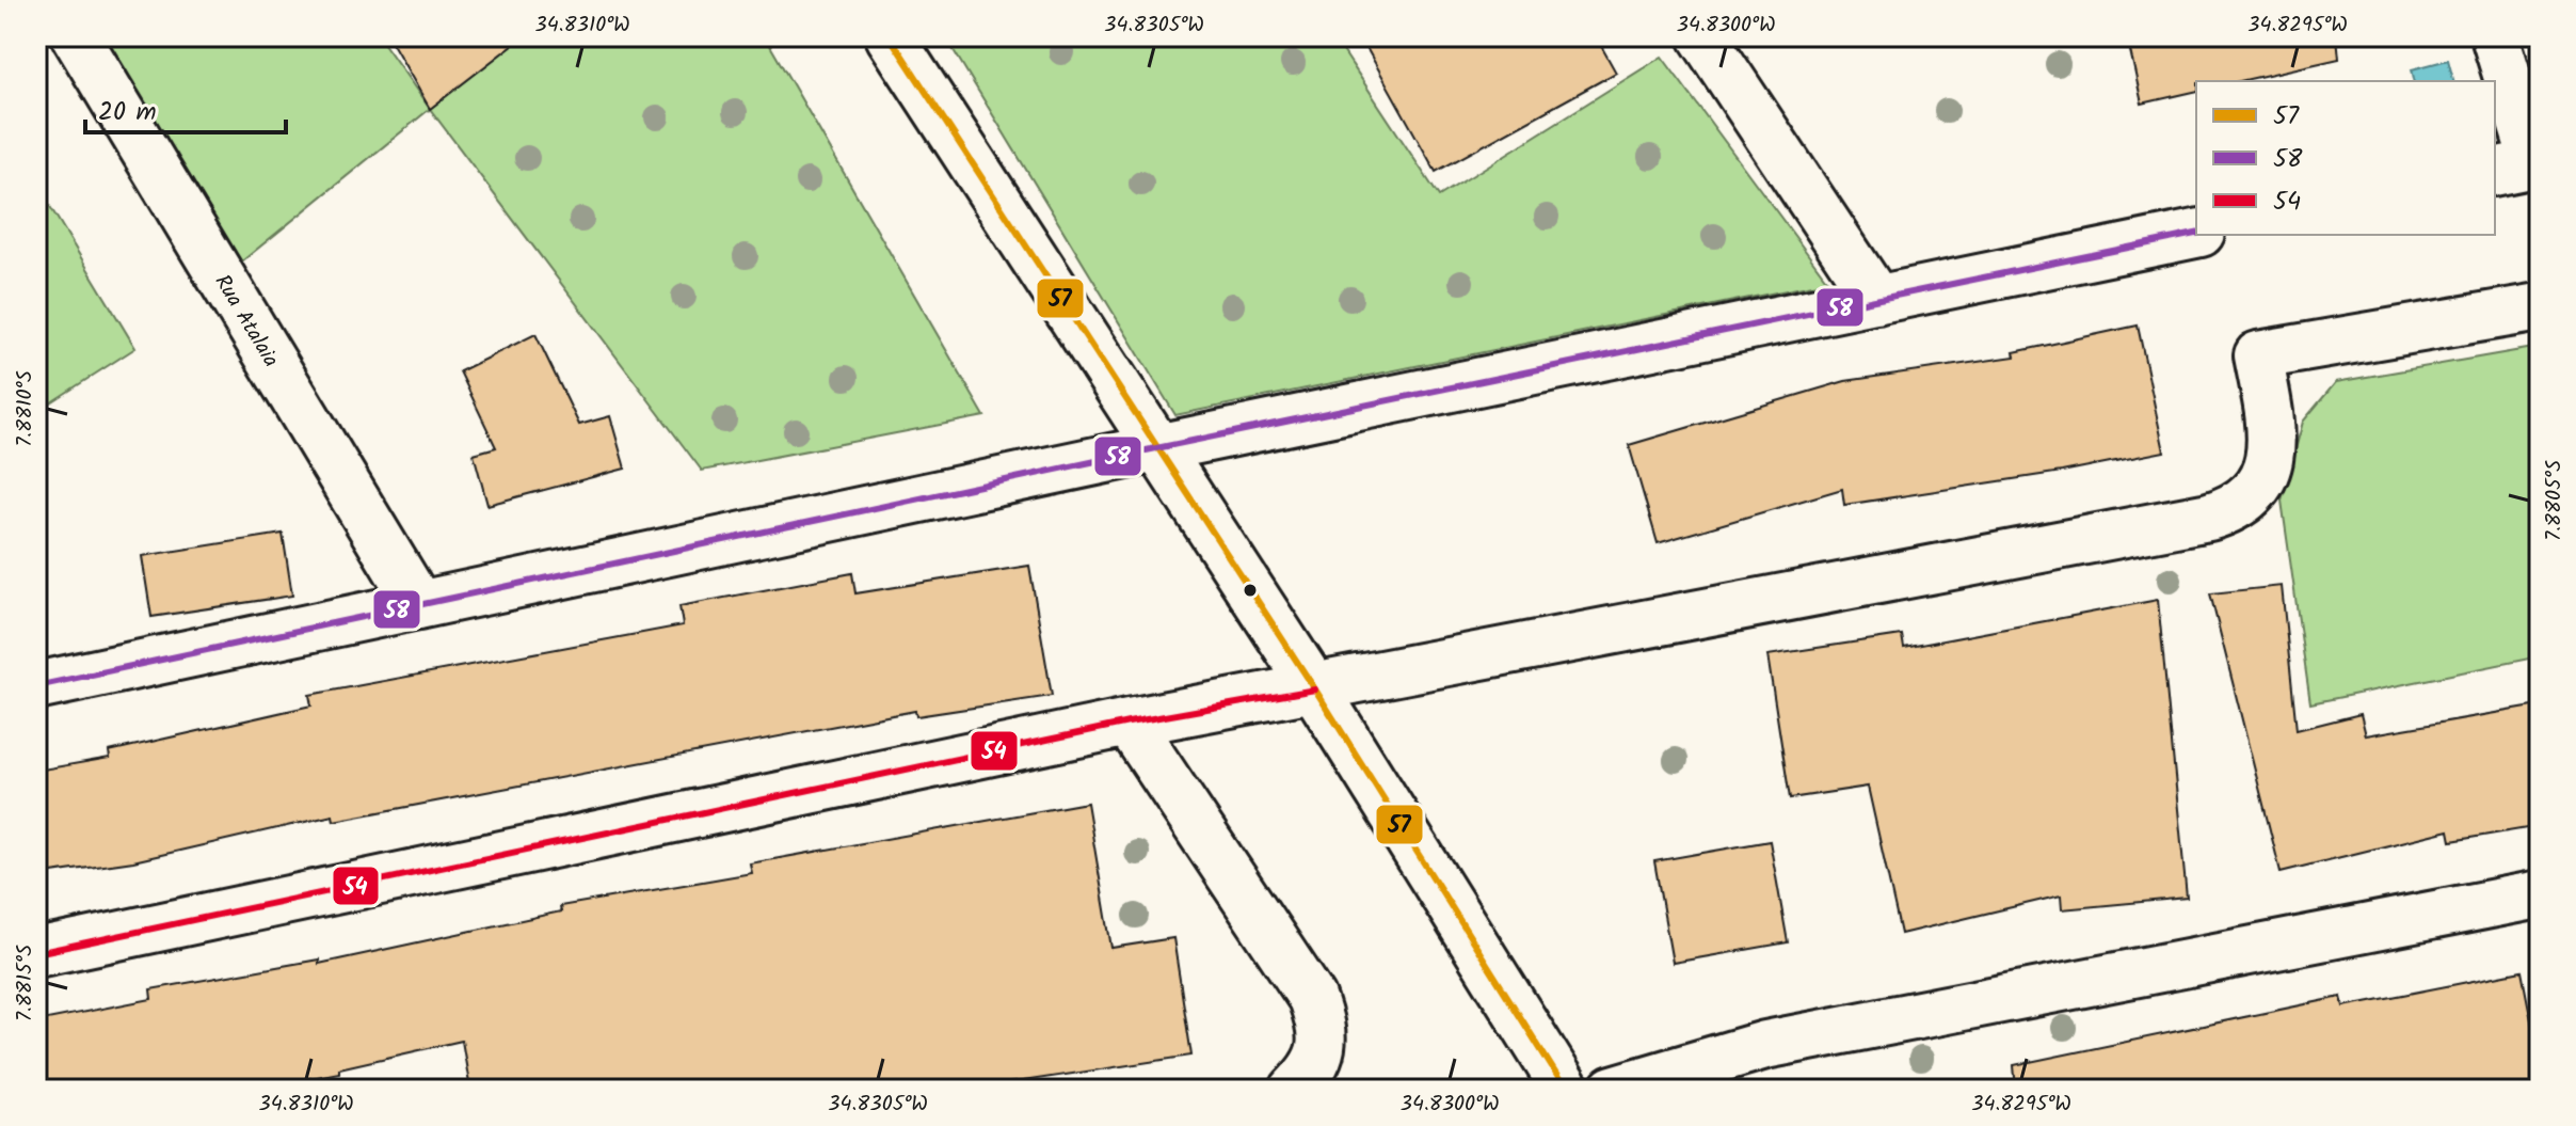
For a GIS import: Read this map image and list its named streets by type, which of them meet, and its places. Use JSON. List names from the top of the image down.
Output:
{
  "streets": {
    "street": ["Rua Atalaia"]
  },
  "lines": ["transit line 57", "transit line 58", "transit line 54"],
  "legend": ["57", "58", "54"],
  "scale_bar": "20 m",
  "coordinates": [
    "34.8310°W",
    "34.8305°W",
    "34.8300°W",
    "34.8295°W",
    "7.8810°S",
    "7.8805°S",
    "7.8815°S"
  ]
}
